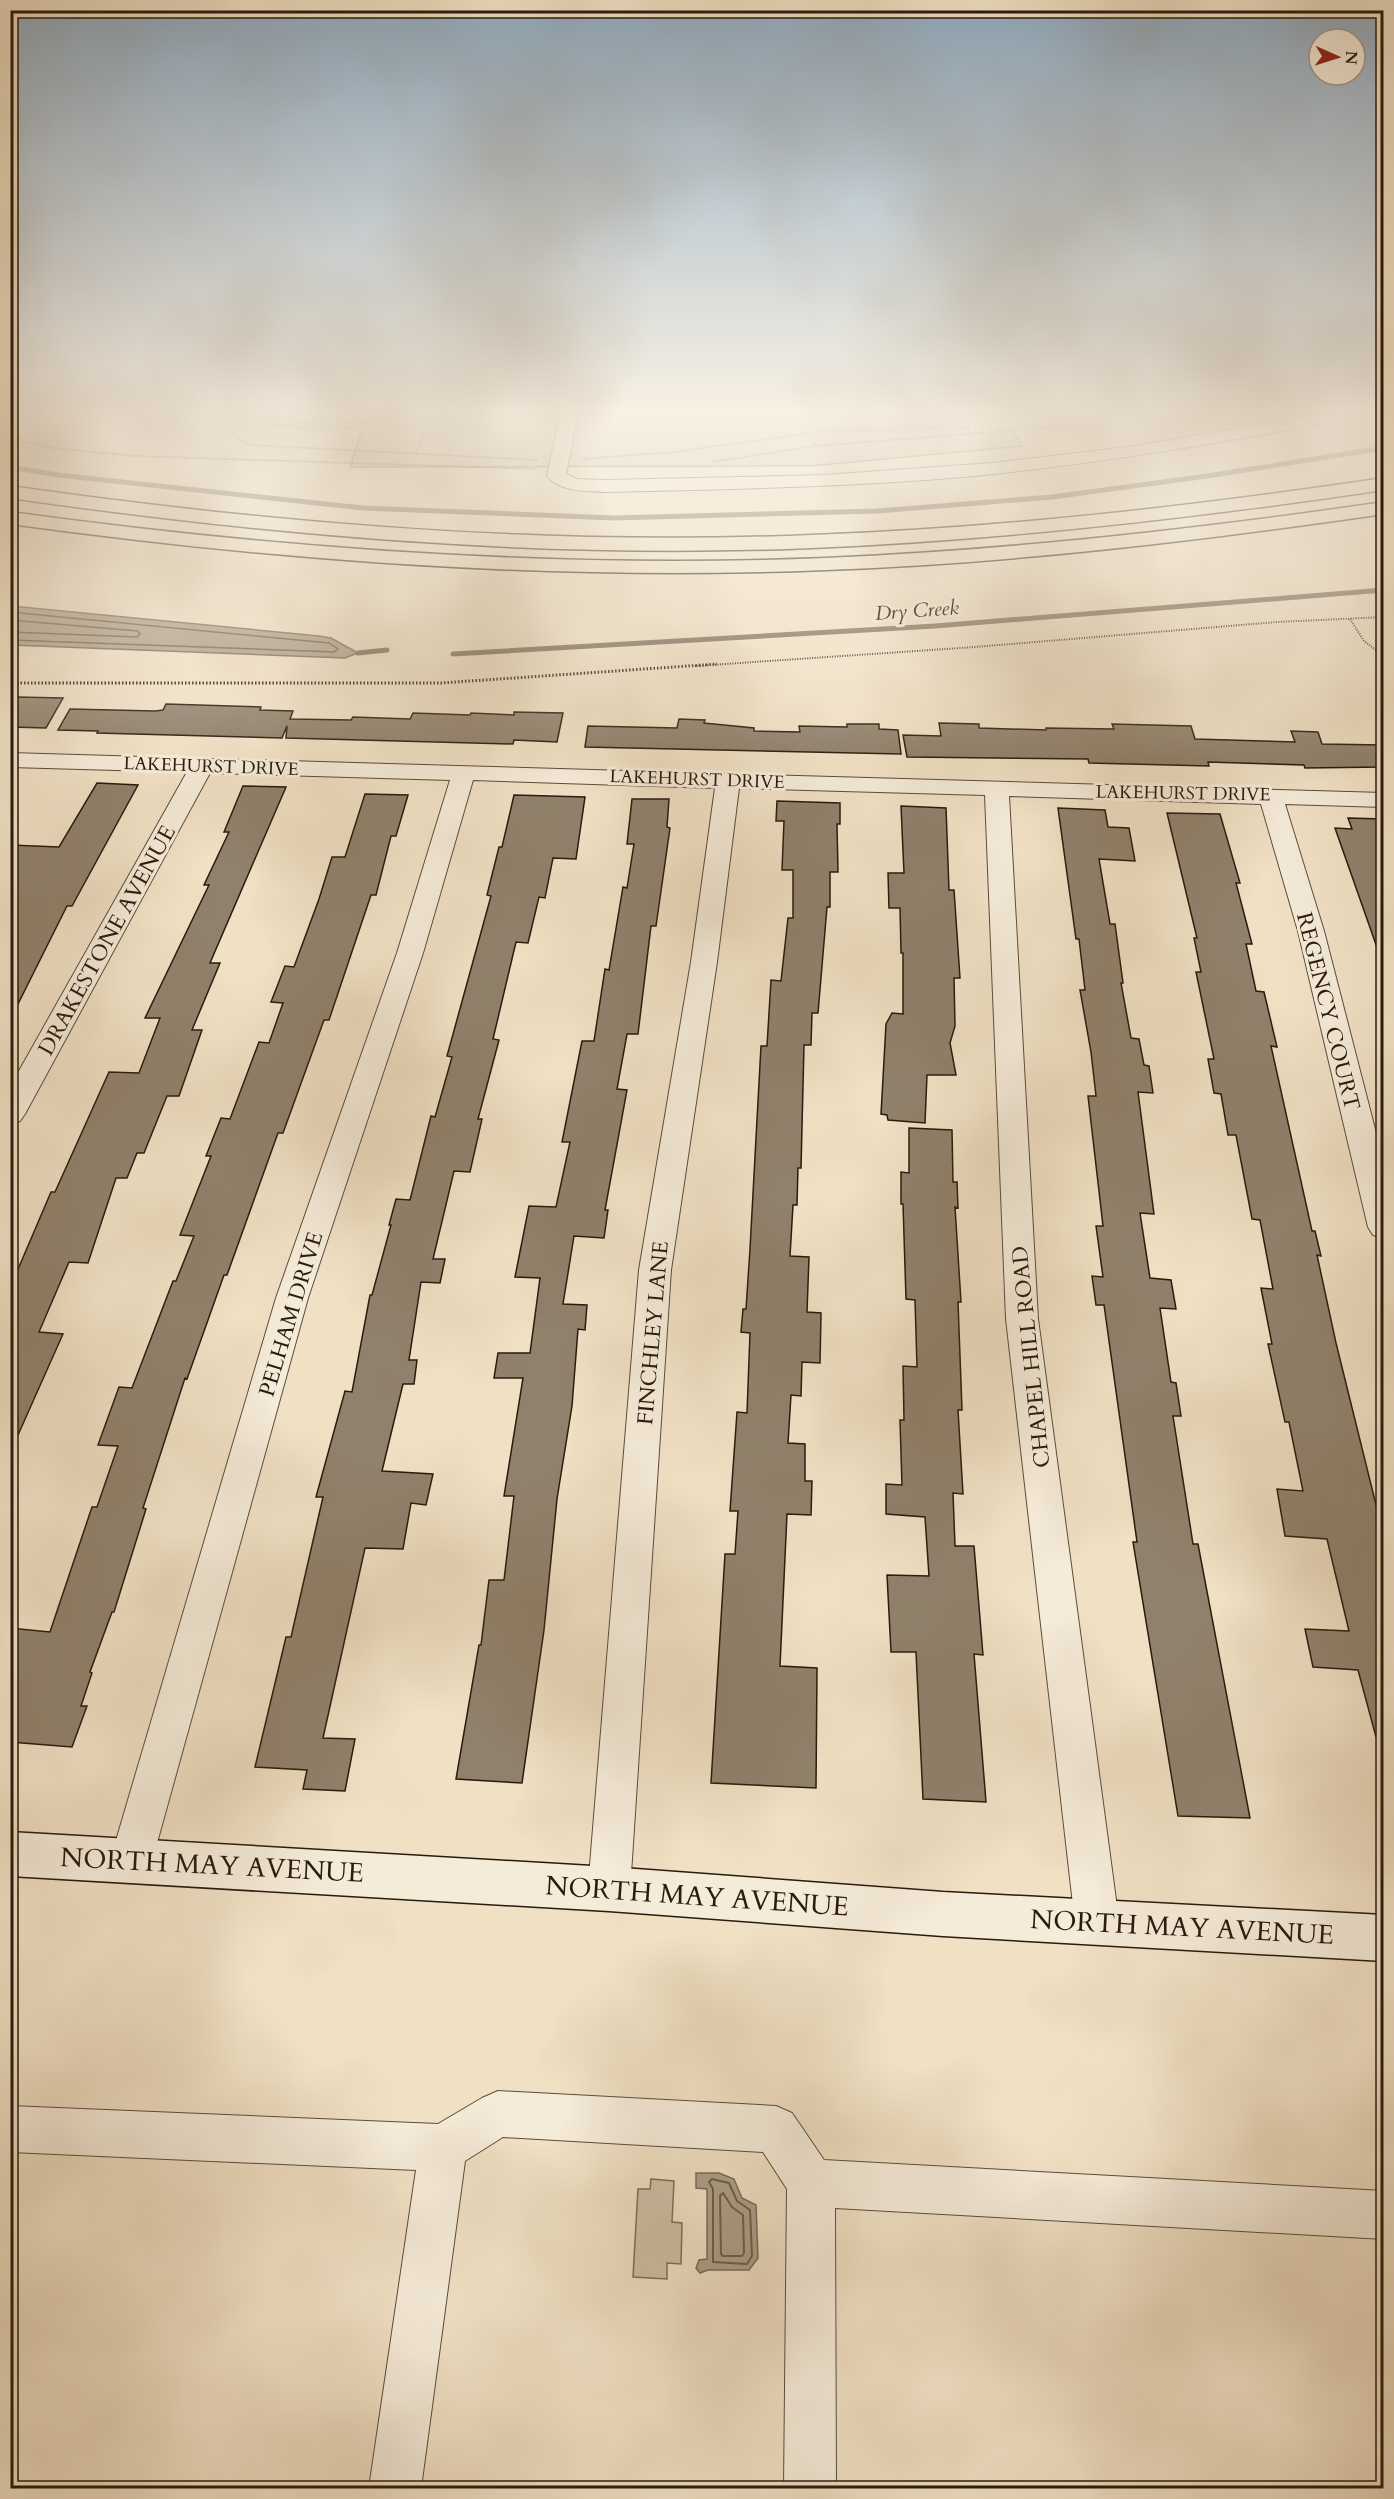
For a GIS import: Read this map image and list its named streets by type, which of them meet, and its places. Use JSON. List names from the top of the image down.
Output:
{
  "streets": {
    "main road": ["NORTH MAY AVENUE"],
    "street": [
      "LAKEHURST DRIVE",
      "DRAKESTONE AVENUE",
      "REGENCY COURT",
      "PELHAM DRIVE",
      "FINCHLEY LANE",
      "CHAPEL HILL ROAD"
    ]
  },
  "crossings": [
    ["LAKEHURST DRIVE", "DRAKESTONE AVENUE"],
    ["LAKEHURST DRIVE", "REGENCY COURT"],
    ["LAKEHURST DRIVE", "PELHAM DRIVE"],
    ["LAKEHURST DRIVE", "FINCHLEY LANE"],
    ["LAKEHURST DRIVE", "CHAPEL HILL ROAD"],
    ["PELHAM DRIVE", "NORTH MAY AVENUE"],
    ["FINCHLEY LANE", "NORTH MAY AVENUE"],
    ["CHAPEL HILL ROAD", "NORTH MAY AVENUE"]
  ],
  "water": ["Dry Creek"],
  "north": "right"
}
